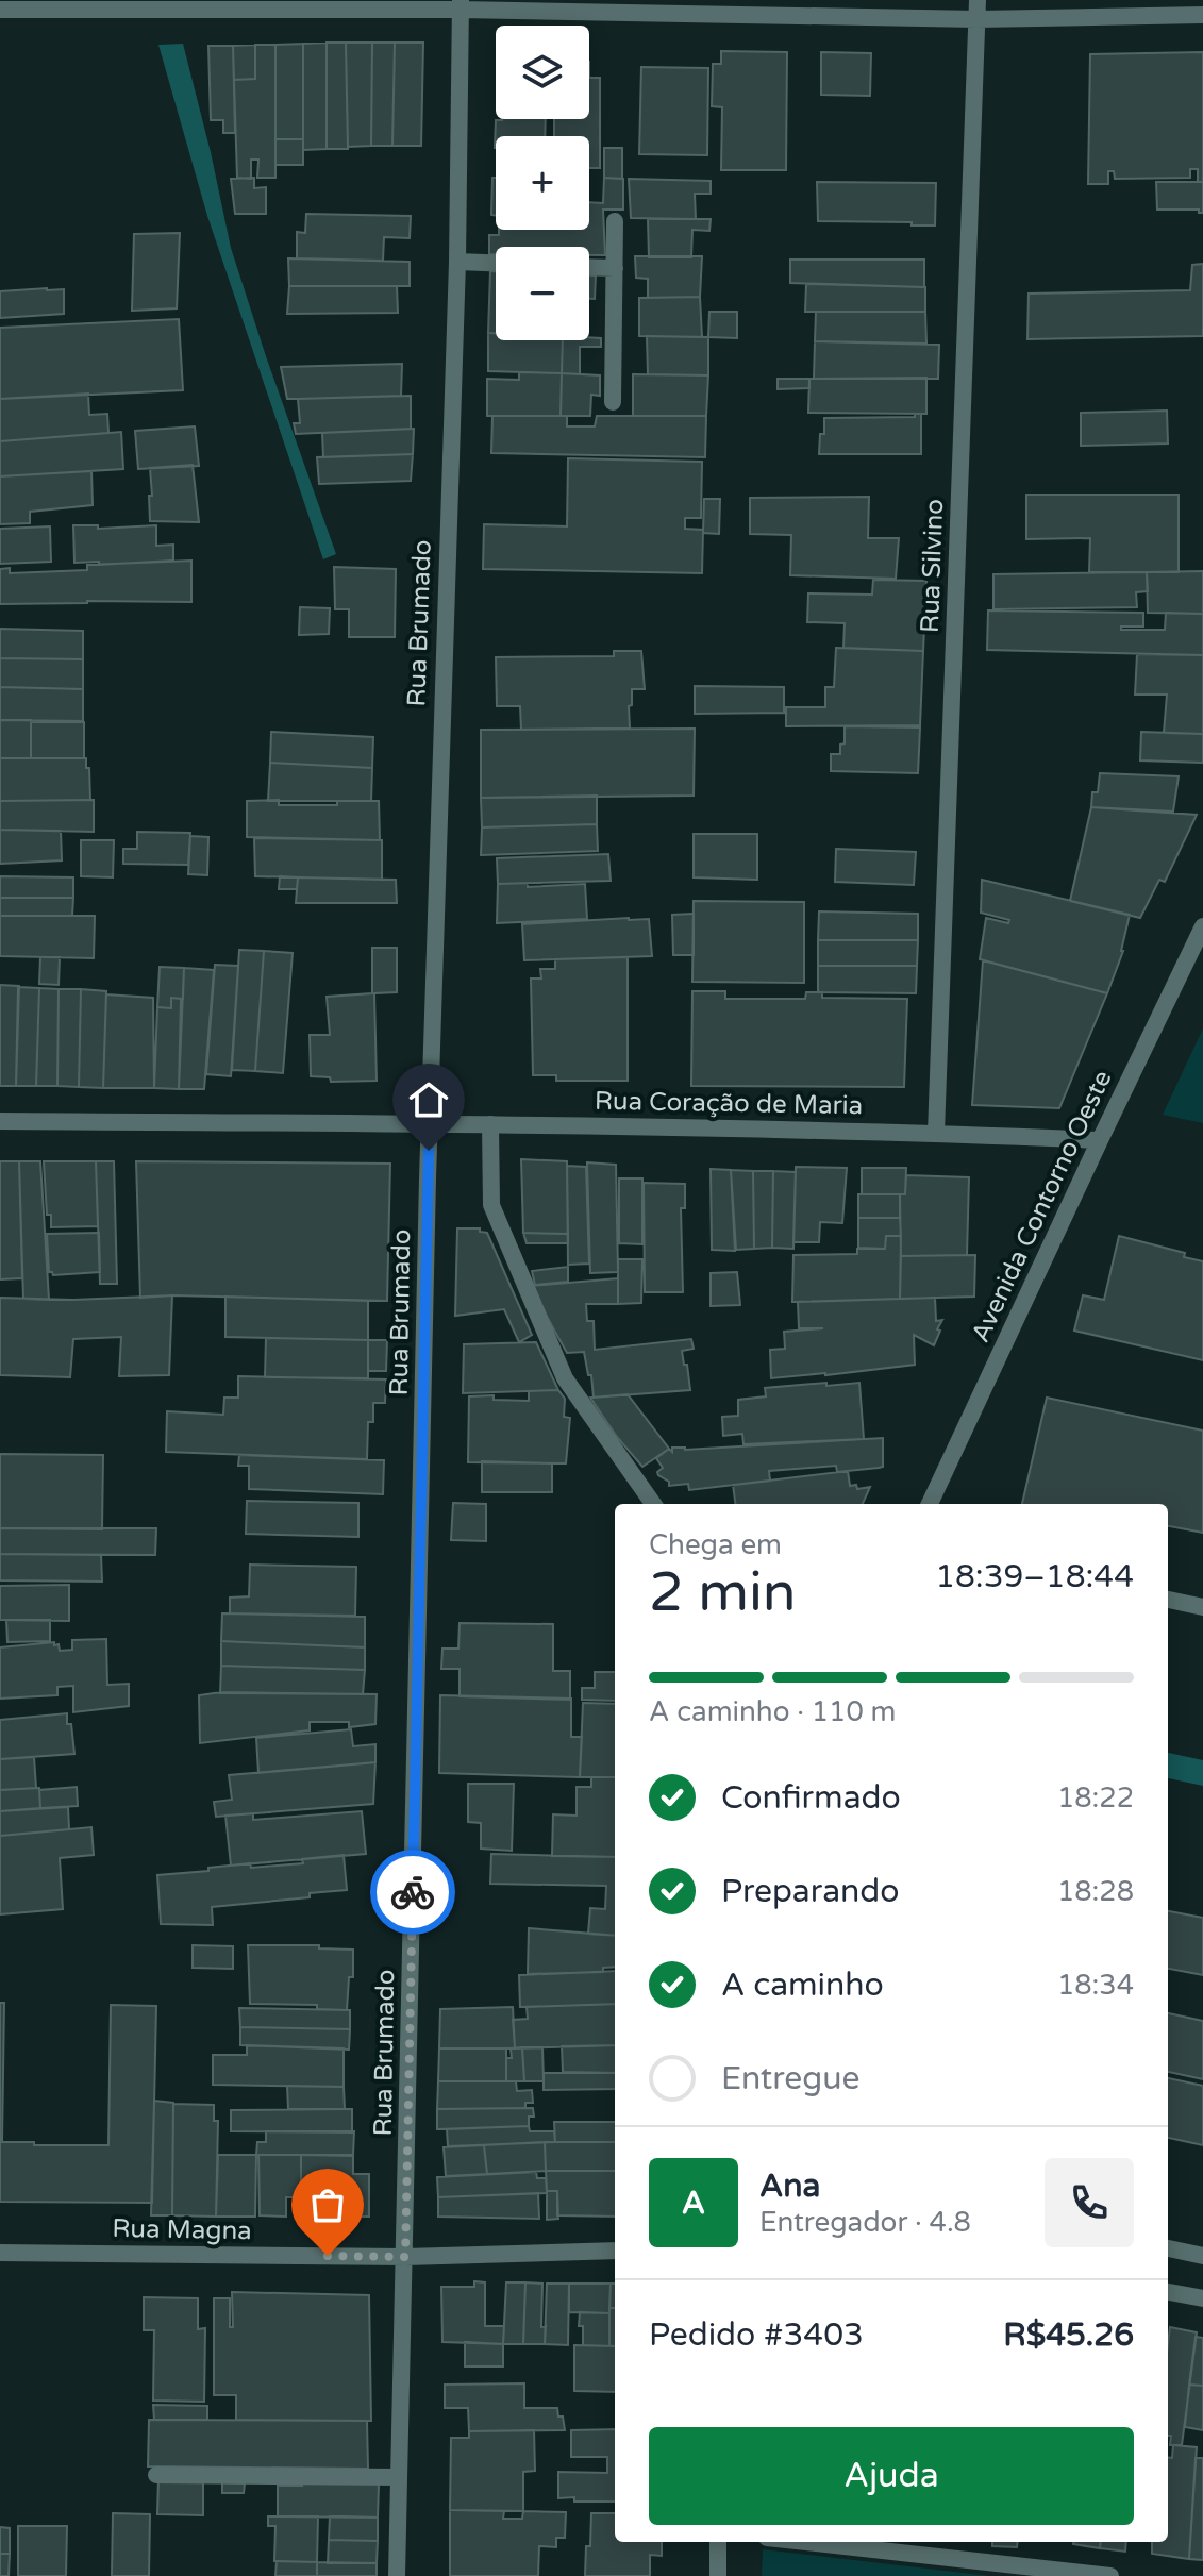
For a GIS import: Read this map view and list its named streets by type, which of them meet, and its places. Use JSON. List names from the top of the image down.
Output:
{
  "streets": {
    "street": [
      "Rua Silvino",
      "Rua Brumado",
      "Rua Coração de Maria",
      "Avenida Contorno Oeste",
      "Rua Magna"
    ]
  },
  "crossings": [
    ["Rua Silvino", "Rua Coração de Maria"],
    ["Rua Brumado", "Rua Coração de Maria"],
    ["Rua Brumado", "Rua Magna"],
    ["Rua Coração de Maria", "Avenida Contorno Oeste"]
  ],
  "page": {
    "map_buttons": ["+", "−"],
    "heading": ["2 min", "Chega em", "18:39–18:44"],
    "panel": [
      "Ana",
      "Entregador · 4.8",
      "Pedido #3403",
      "R$45.26"
    ],
    "bar": "A caminho · 110 m",
    "list": [
      ["Confirmado", "18:22"],
      ["Preparando", "18:28"],
      ["A caminho", "18:34"],
      "Entregue"
    ],
    "round": "A",
    "buttons": "Ajuda"
  }
}
